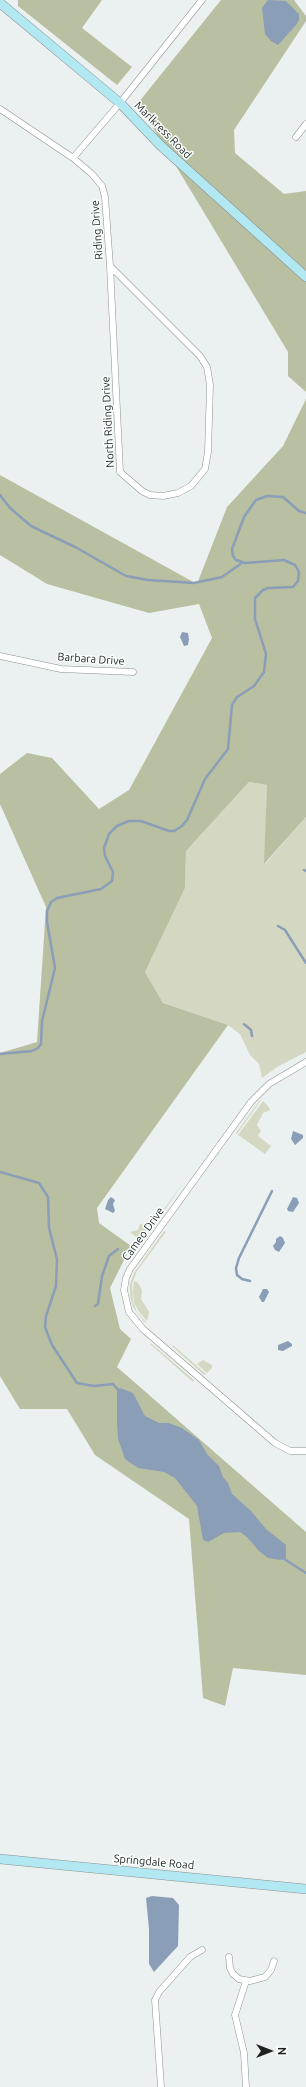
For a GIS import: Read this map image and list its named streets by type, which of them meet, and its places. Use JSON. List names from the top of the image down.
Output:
{
  "streets": {
    "street": [
      "Marlkress Road",
      "Riding Drive",
      "North Riding Drive",
      "Barbara Drive",
      "Cameo Drive",
      "Springdale Road"
    ]
  },
  "crossings": [
    ["Riding Drive", "North Riding Drive"]
  ],
  "north": "right"
}
